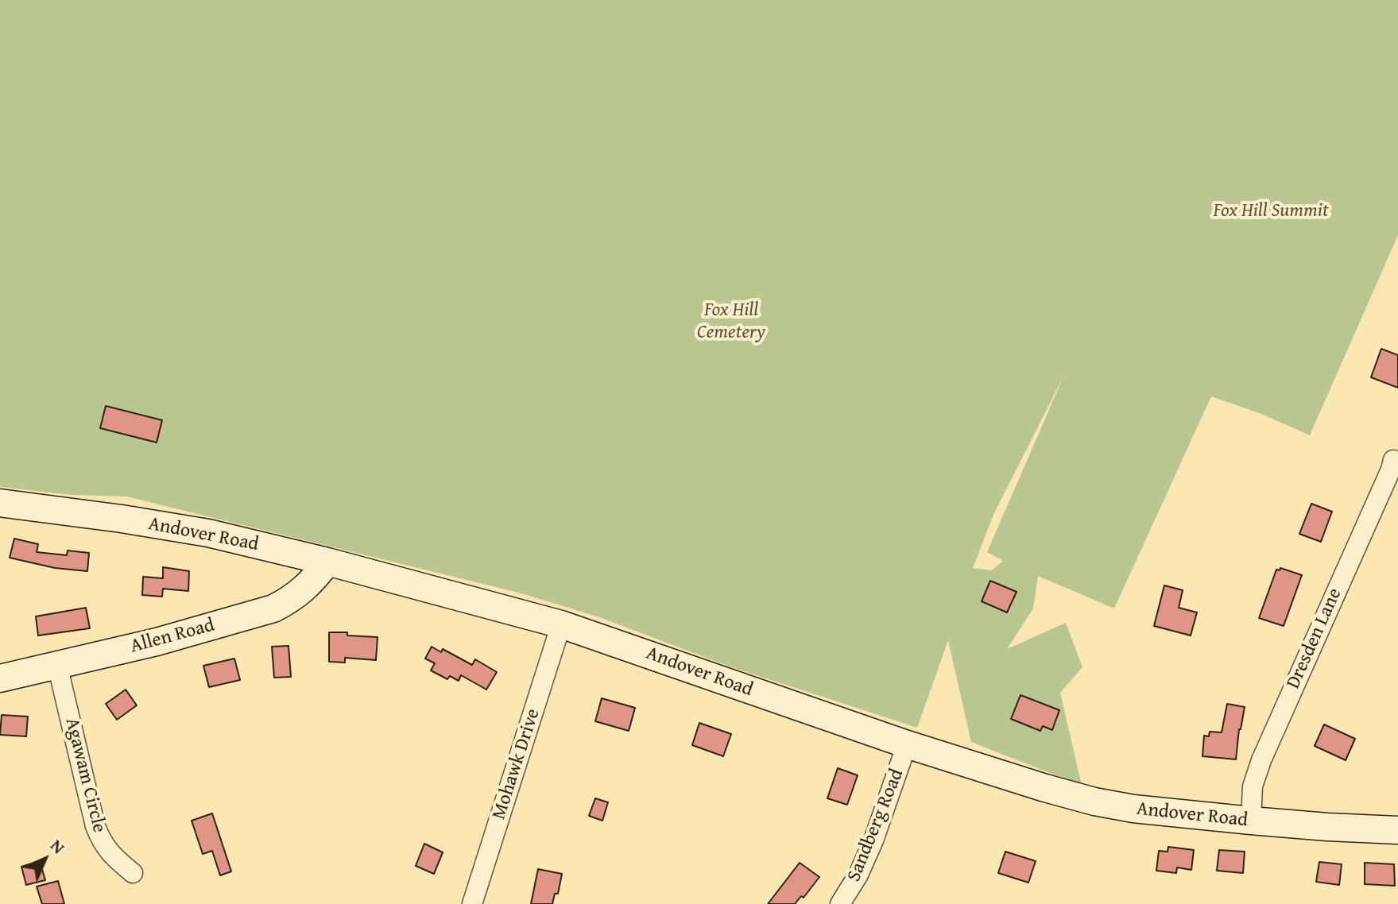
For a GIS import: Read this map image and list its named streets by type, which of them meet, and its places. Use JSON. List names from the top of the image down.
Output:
{
  "streets": {
    "main road": ["Andover Road", "Allen Road"],
    "street": [
      "Dresden Lane",
      "Mohawk Drive",
      "Agawam Circle",
      "Sandberg Road"
    ]
  },
  "crossings": [
    ["Andover Road", "Allen Road"],
    ["Andover Road", "Dresden Lane"],
    ["Andover Road", "Mohawk Drive"],
    ["Andover Road", "Sandberg Road"],
    ["Allen Road", "Agawam Circle"]
  ],
  "parks": ["Fox Hill Summit", "Fox Hill Cemetery"],
  "north": "top right"
}
